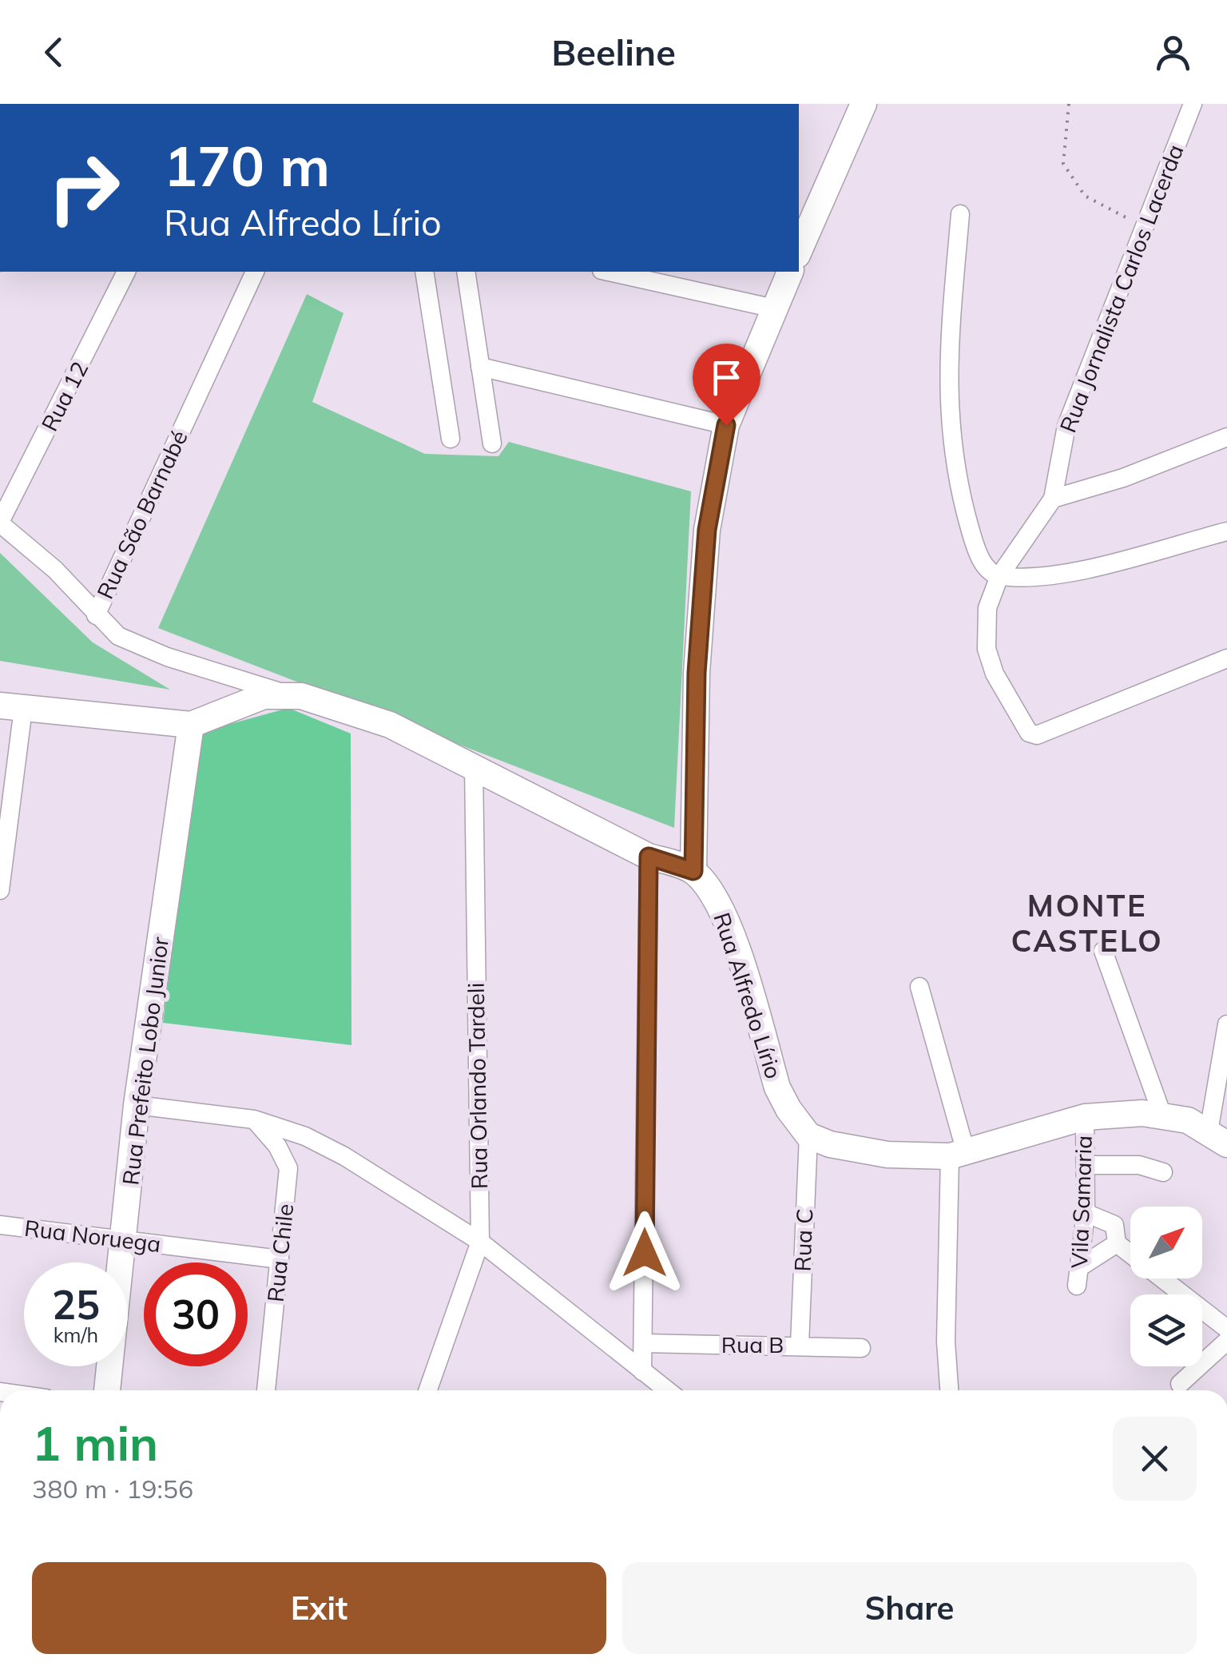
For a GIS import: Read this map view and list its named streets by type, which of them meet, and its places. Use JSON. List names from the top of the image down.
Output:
{
  "streets": {
    "main road": ["Rua Alfredo Lírio", "Rua Prefeito Lobo Junior"],
    "street": [
      "Rua Jornalista Carlos Lacerda",
      "Rua 12",
      "Rua São Barnabé",
      "Rua Orlando Tardeli",
      "Vila Samaria",
      "Rua Noruega",
      "Rua C",
      "Rua Chile",
      "Rua B"
    ]
  },
  "crossings": [
    ["Rua Alfredo Lírio", "Rua C"],
    ["Rua Prefeito Lobo Junior", "Rua Noruega"],
    ["Rua Noruega", "Rua Chile"],
    ["Rua C", "Rua B"]
  ],
  "districts": ["MONTE CASTELO"],
  "north": "top right",
  "page": {
    "header": "Beeline",
    "turn": ["170 m", "Rua Alfredo Lírio"],
    "speed": "25 km/h",
    "limit": "30",
    "heading": ["1 min", "380 m · 19:56"],
    "buttons": ["Exit", "Share"]
  }
}
